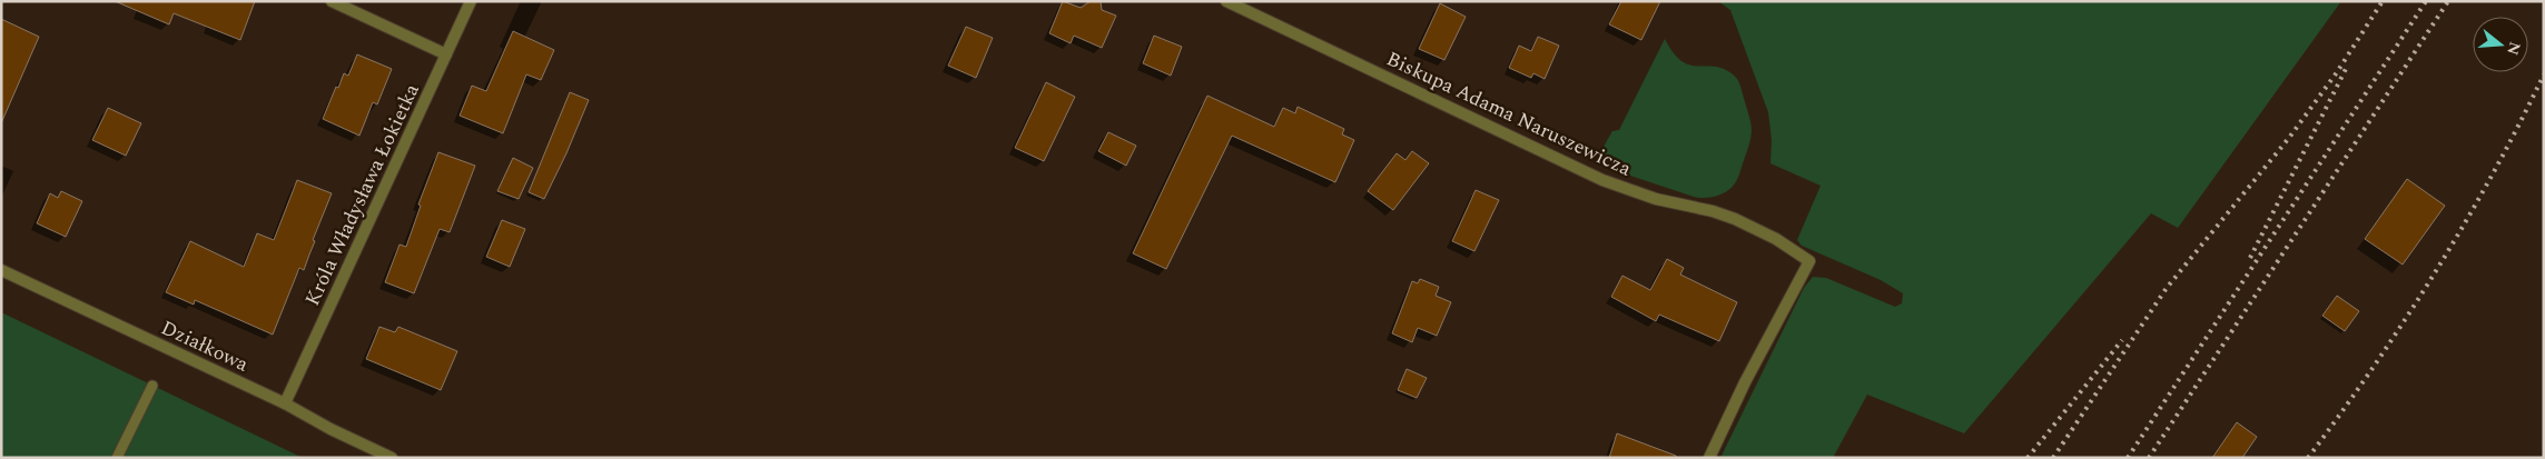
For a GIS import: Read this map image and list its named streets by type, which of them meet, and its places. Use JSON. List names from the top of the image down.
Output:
{
  "streets": {
    "street": ["Biskupa Adama Naruszewicza", "Króla Władysława Łokietka", "Działkowa"]
  },
  "crossings": [
    ["Króla Władysława Łokietka", "Działkowa"]
  ],
  "north": "right"
}
